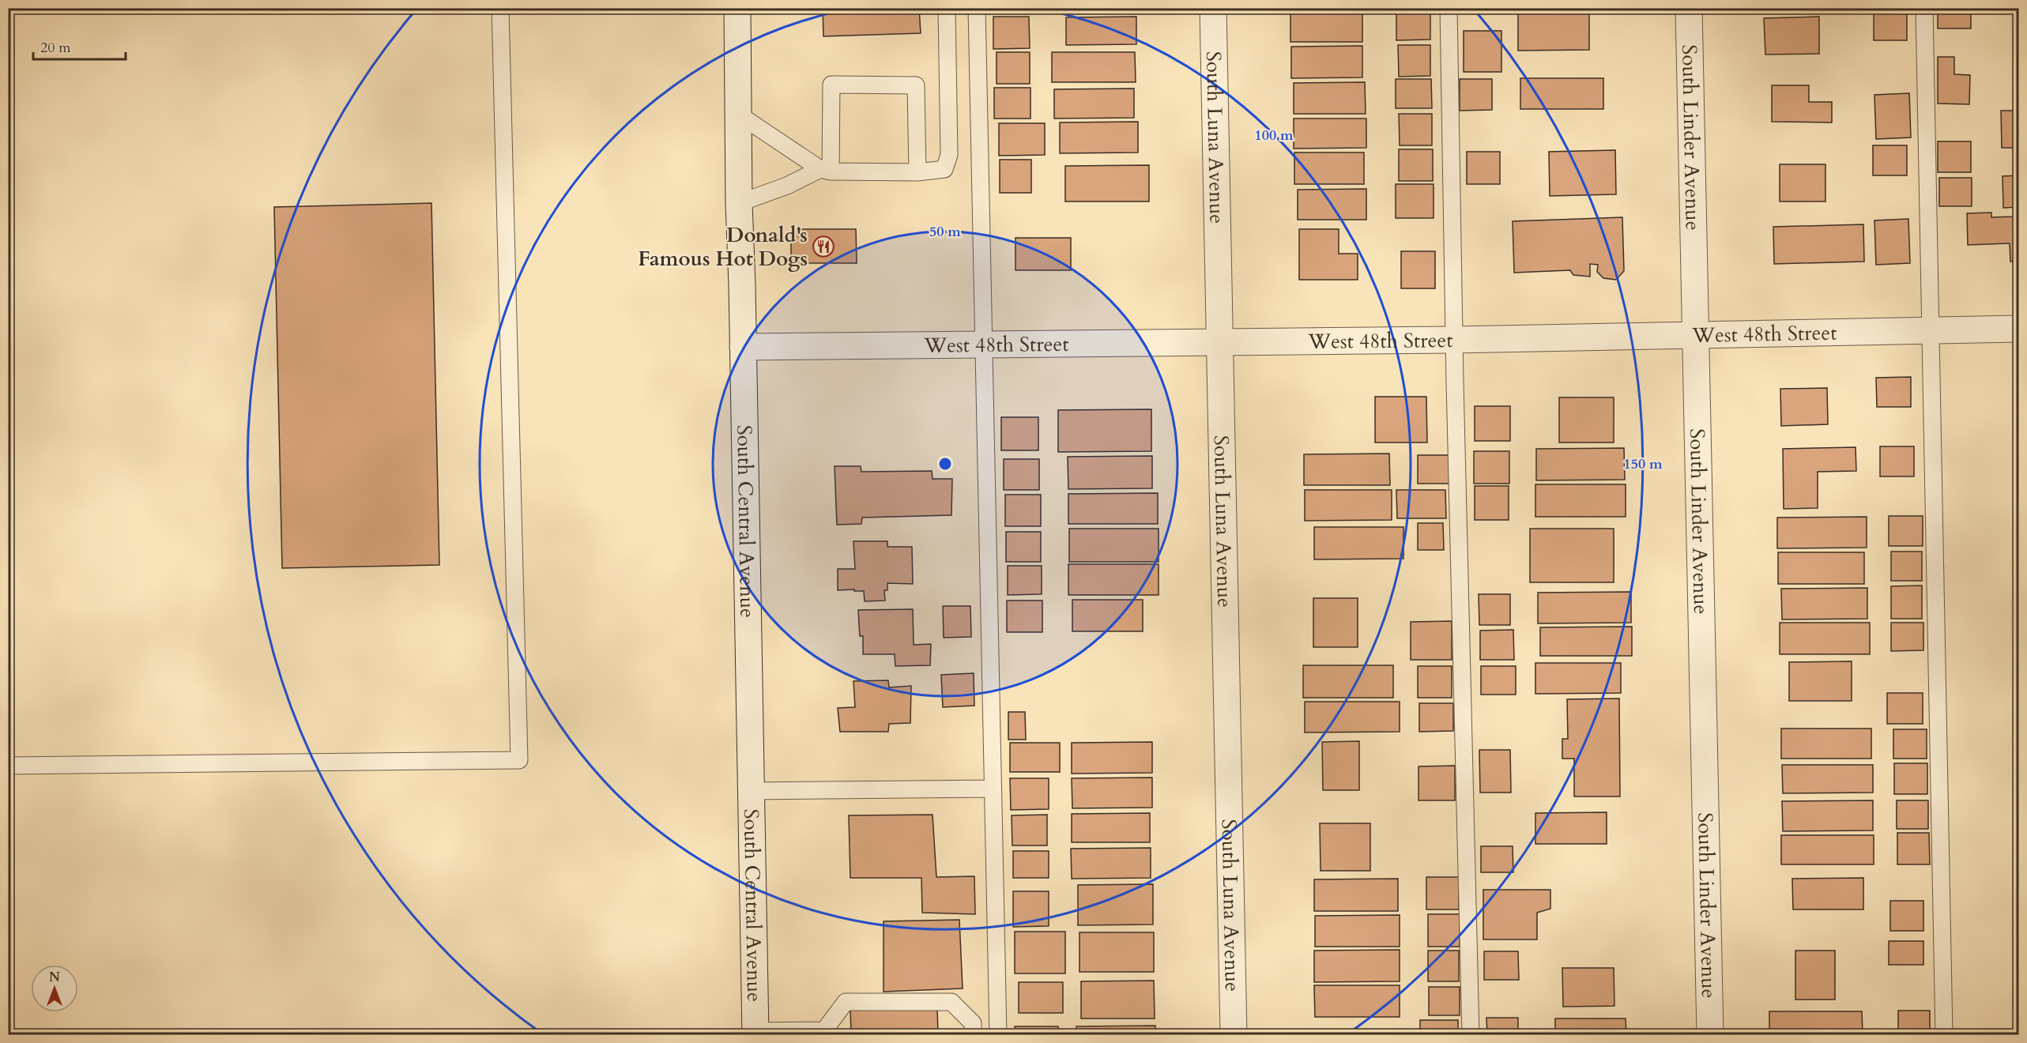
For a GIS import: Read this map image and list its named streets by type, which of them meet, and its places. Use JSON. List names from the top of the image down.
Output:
{
  "streets": {
    "street": [
      "South Luna Avenue",
      "South Linder Avenue",
      "West 48th Street",
      "South Central Avenue"
    ]
  },
  "crossings": [
    ["South Luna Avenue", "West 48th Street"],
    ["South Linder Avenue", "West 48th Street"],
    ["West 48th Street", "South Central Avenue"]
  ],
  "places": {
    "restaurant": ["Donald's Famous Hot Dogs"]
  },
  "scale_bar": "20 m",
  "north": "top",
  "rings": ["100 m", "50 m", "150 m"]
}
